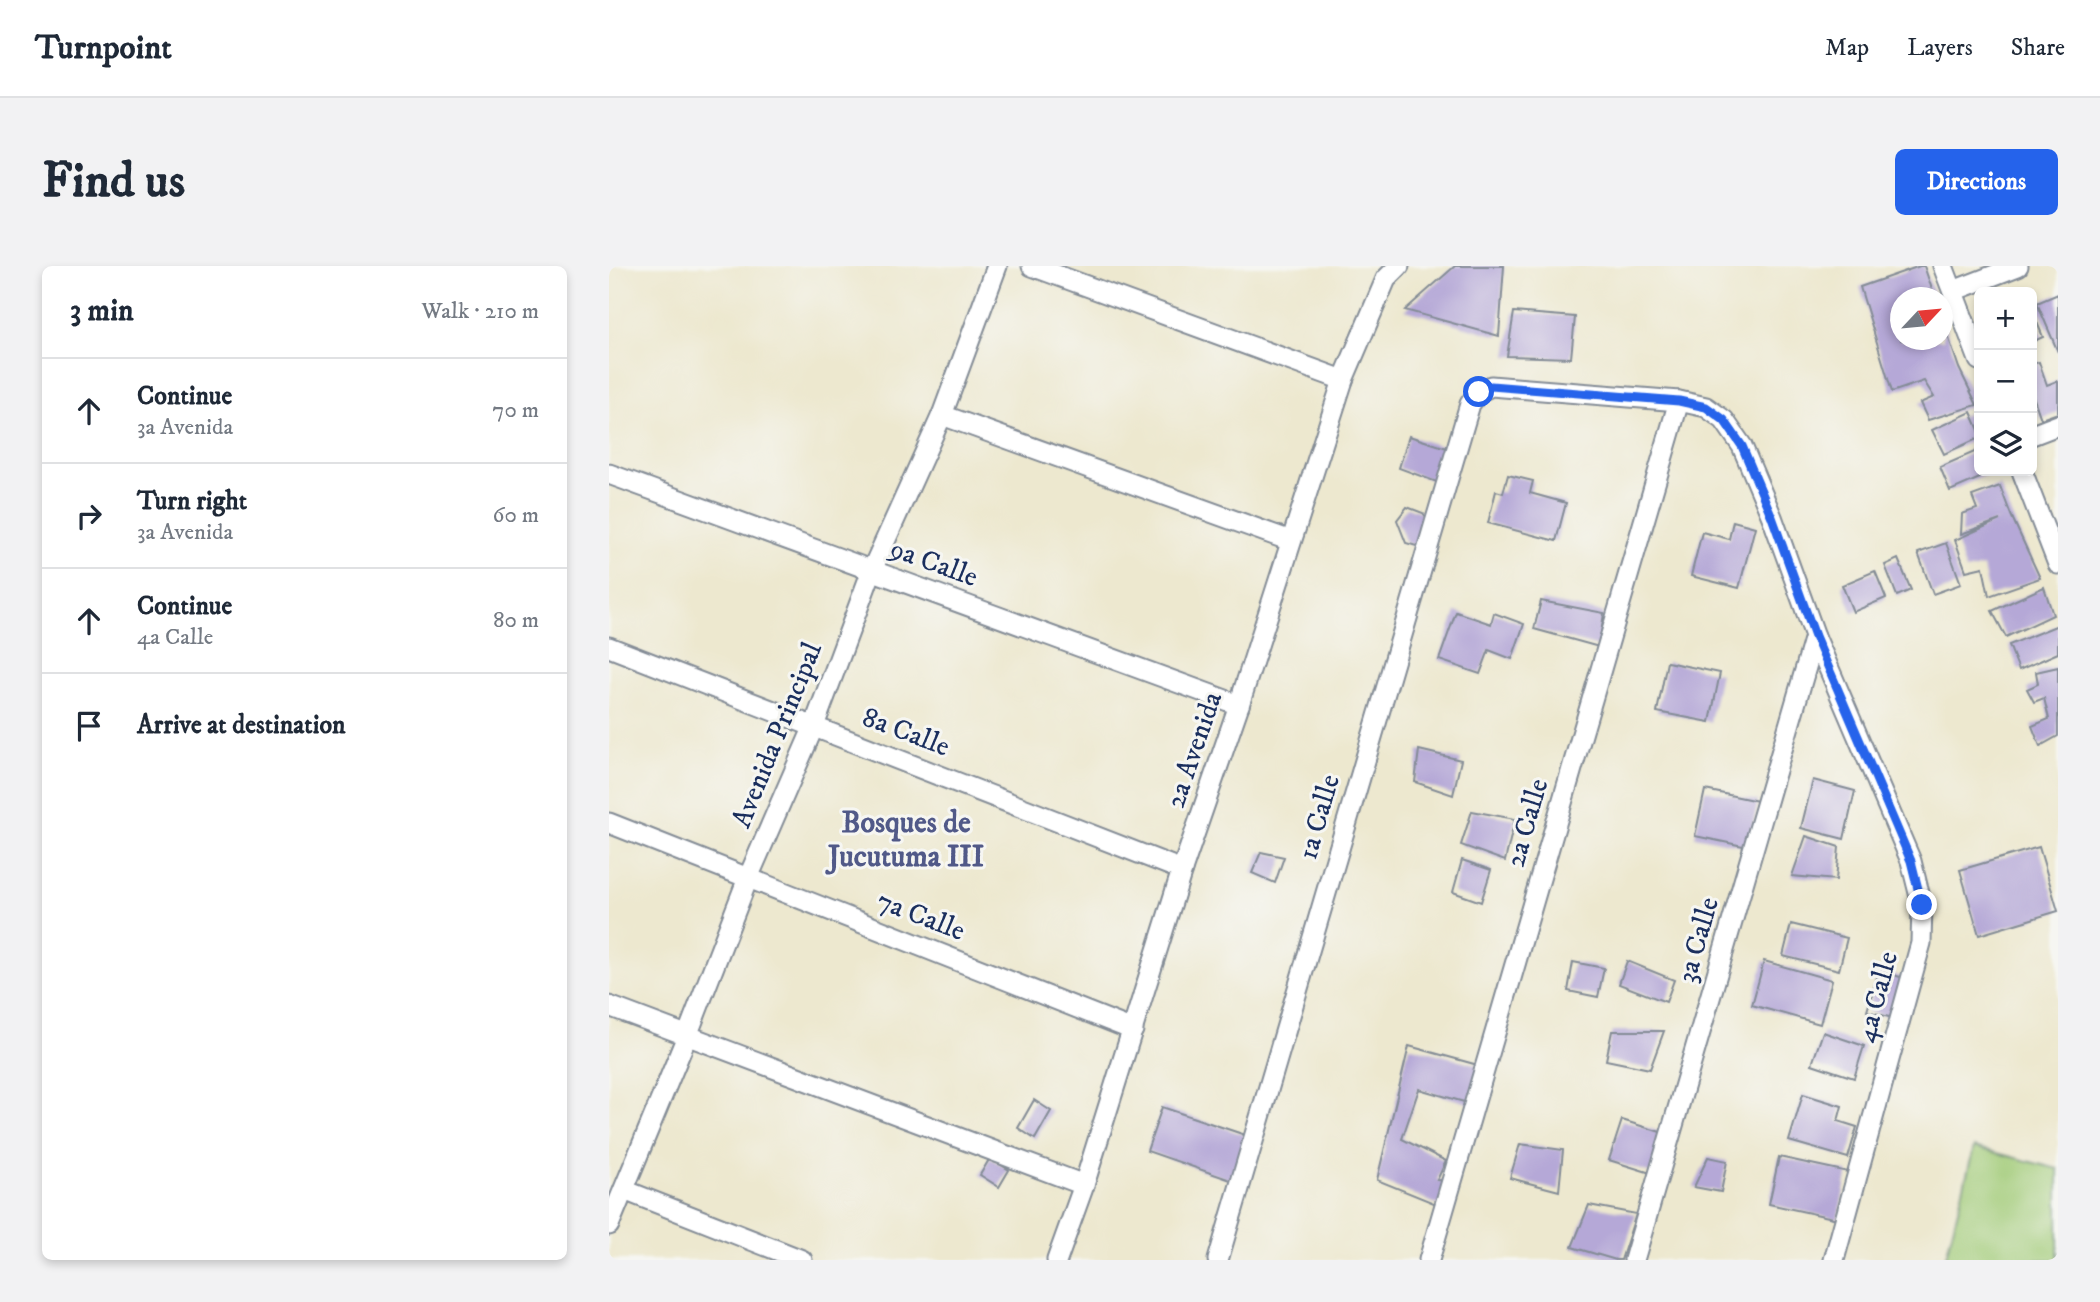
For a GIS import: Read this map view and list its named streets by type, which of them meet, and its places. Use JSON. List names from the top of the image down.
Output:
{
  "streets": {
    "street": [
      "9a Calle",
      "8a Calle",
      "Avenida Principal",
      "2a Avenida",
      "1a Calle",
      "2a Calle",
      "7a Calle",
      "3a Calle",
      "4a Calle"
    ]
  },
  "crossings": [
    ["9a Calle", "Avenida Principal"],
    ["9a Calle", "2a Avenida"],
    ["8a Calle", "Avenida Principal"],
    ["8a Calle", "2a Avenida"],
    ["Avenida Principal", "7a Calle"],
    ["2a Avenida", "7a Calle"],
    ["1a Calle", "4a Calle"],
    ["2a Calle", "4a Calle"],
    ["3a Calle", "4a Calle"]
  ],
  "districts": ["Bosques de Jucutuma III"],
  "north": "top right",
  "page": {
    "header": "Turnpoint",
    "nav": ["Map", "Layers", "Share"],
    "buttons": "Directions",
    "title": "Find us",
    "heading": ["3 min", "Walk · 210 m"],
    "map_buttons": ["+", "−"],
    "list": [
      ["Continue", "3a Avenida", "70 m"],
      ["Turn right", "3a Avenida", "60 m"],
      ["Continue", "4a Calle", "80 m"],
      "Arrive at destination"
    ]
  }
}
